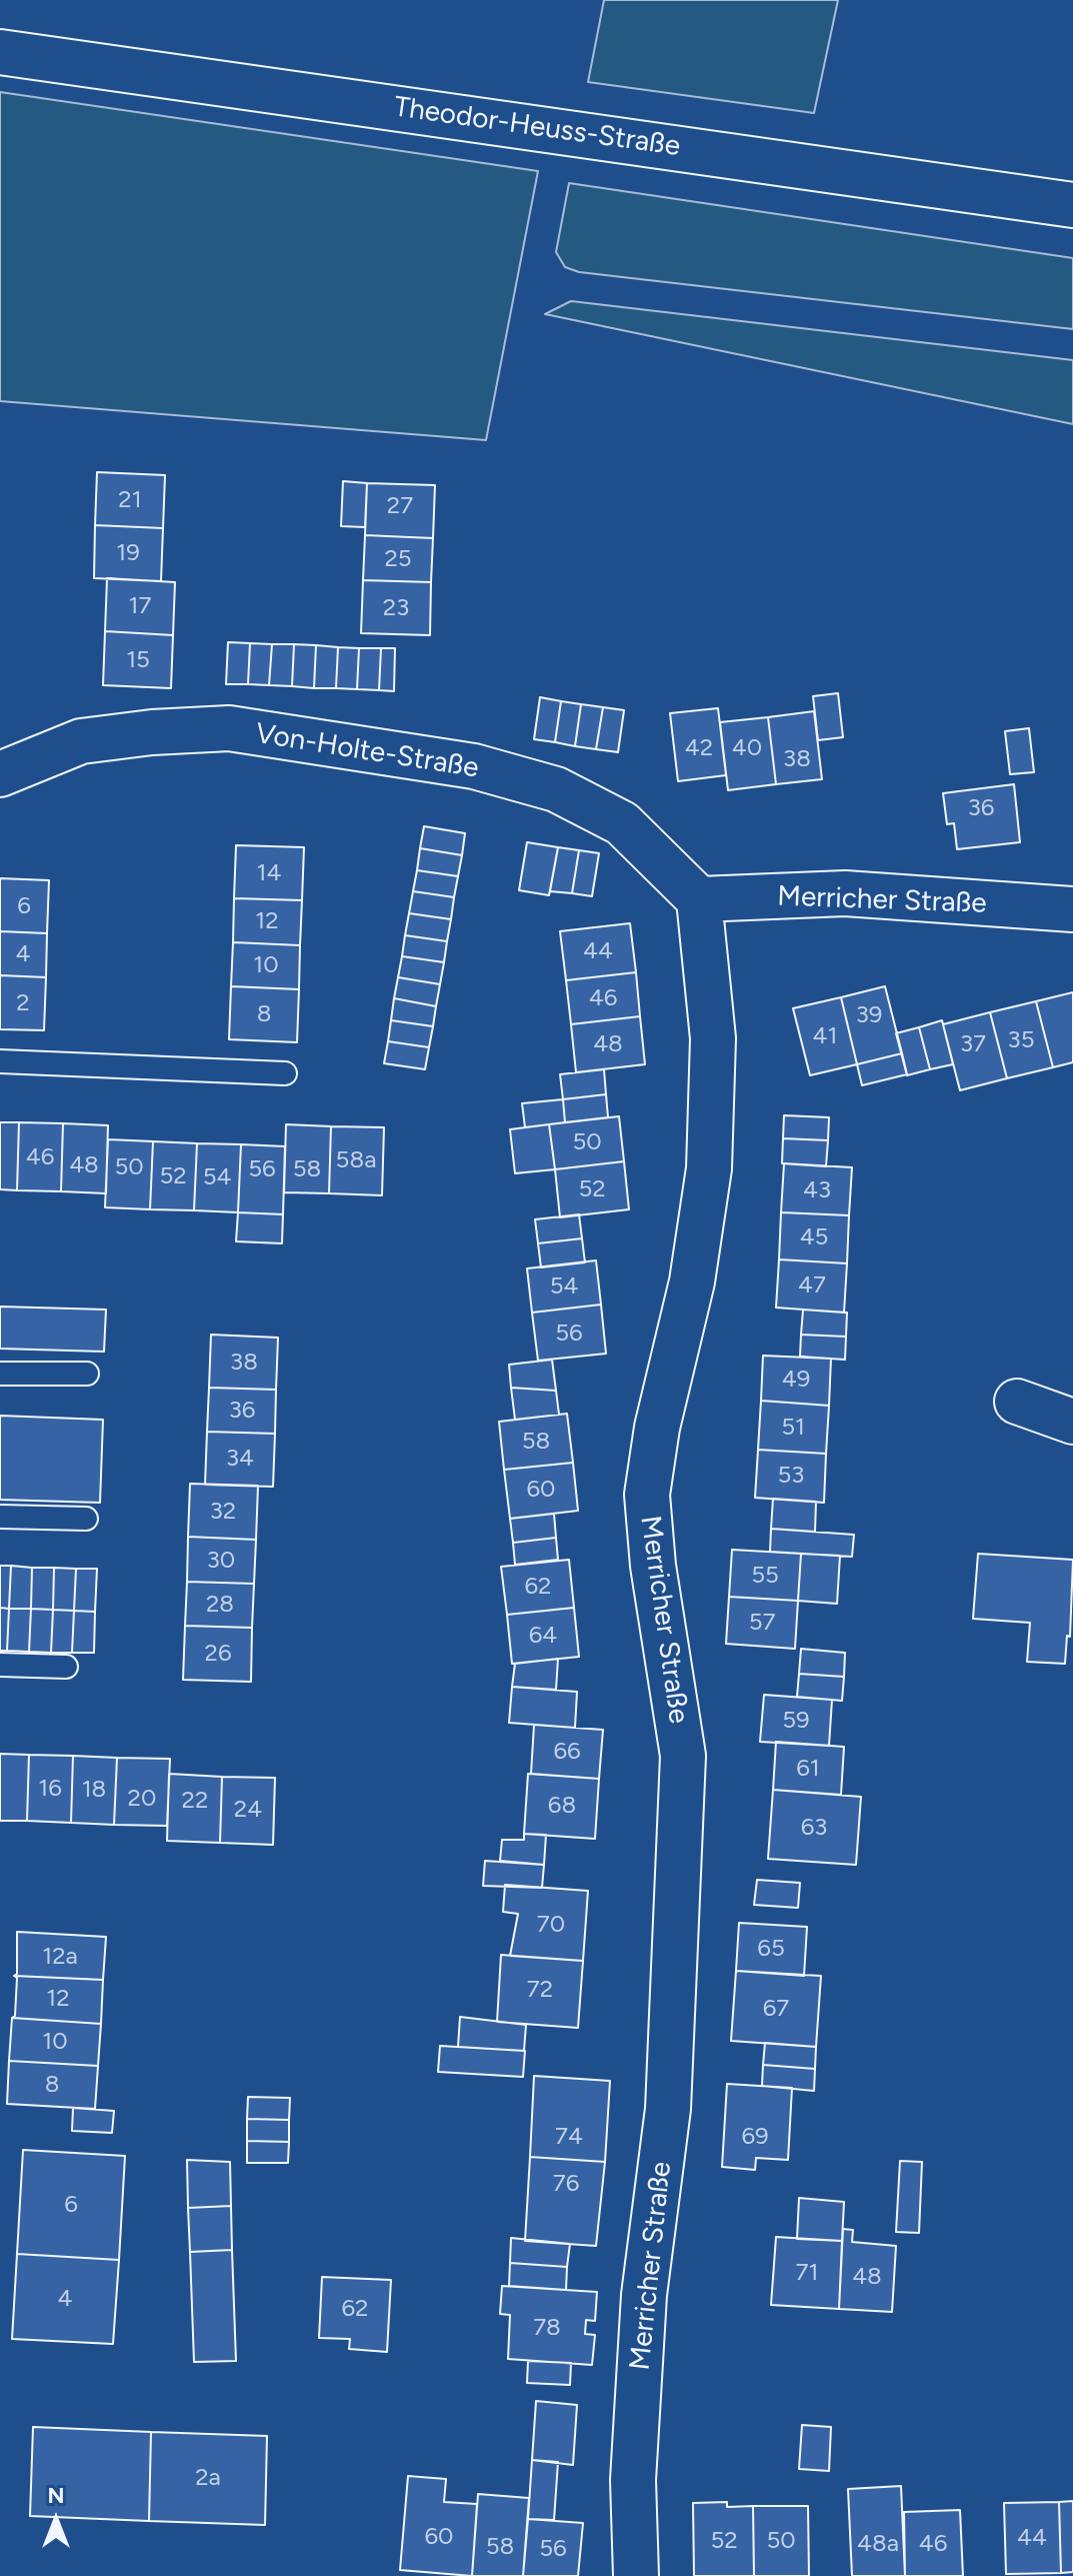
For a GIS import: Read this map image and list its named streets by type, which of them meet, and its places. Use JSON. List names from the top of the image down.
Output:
{
  "streets": {
    "street": ["Theodor-Heuss-Straße", "Von-Holte-Straße", "Merricher Straße"]
  },
  "crossings": [
    ["Von-Holte-Straße", "Merricher Straße"]
  ],
  "house_numbers": [
    "21",
    "27",
    "19",
    "25",
    "17",
    "23",
    "15",
    "42",
    "40",
    "38",
    "36",
    "14",
    "6",
    "12",
    "44",
    "4",
    "10",
    "46",
    "2",
    "8",
    "39",
    "41",
    "35",
    "48",
    "37",
    "50",
    "46",
    "58a",
    "48",
    "50",
    "56",
    "58",
    "52",
    "54",
    "52",
    "43",
    "45",
    "47",
    "54",
    "56",
    "38",
    "49",
    "36",
    "51",
    "58",
    "34",
    "53",
    "60",
    "32",
    "30",
    "55",
    "62",
    "28",
    "57",
    "64",
    "26",
    "59",
    "66",
    "61",
    "16",
    "18",
    "20",
    "22",
    "68",
    "24",
    "63",
    "70",
    "65",
    "12a",
    "72",
    "12",
    "67",
    "10",
    "8",
    "74",
    "69",
    "76",
    "6",
    "71",
    "48",
    "4",
    "62",
    "78",
    "2a",
    "60",
    "44",
    "52",
    "50",
    "48a",
    "46",
    "58",
    "56"
  ],
  "north": "top"
}
